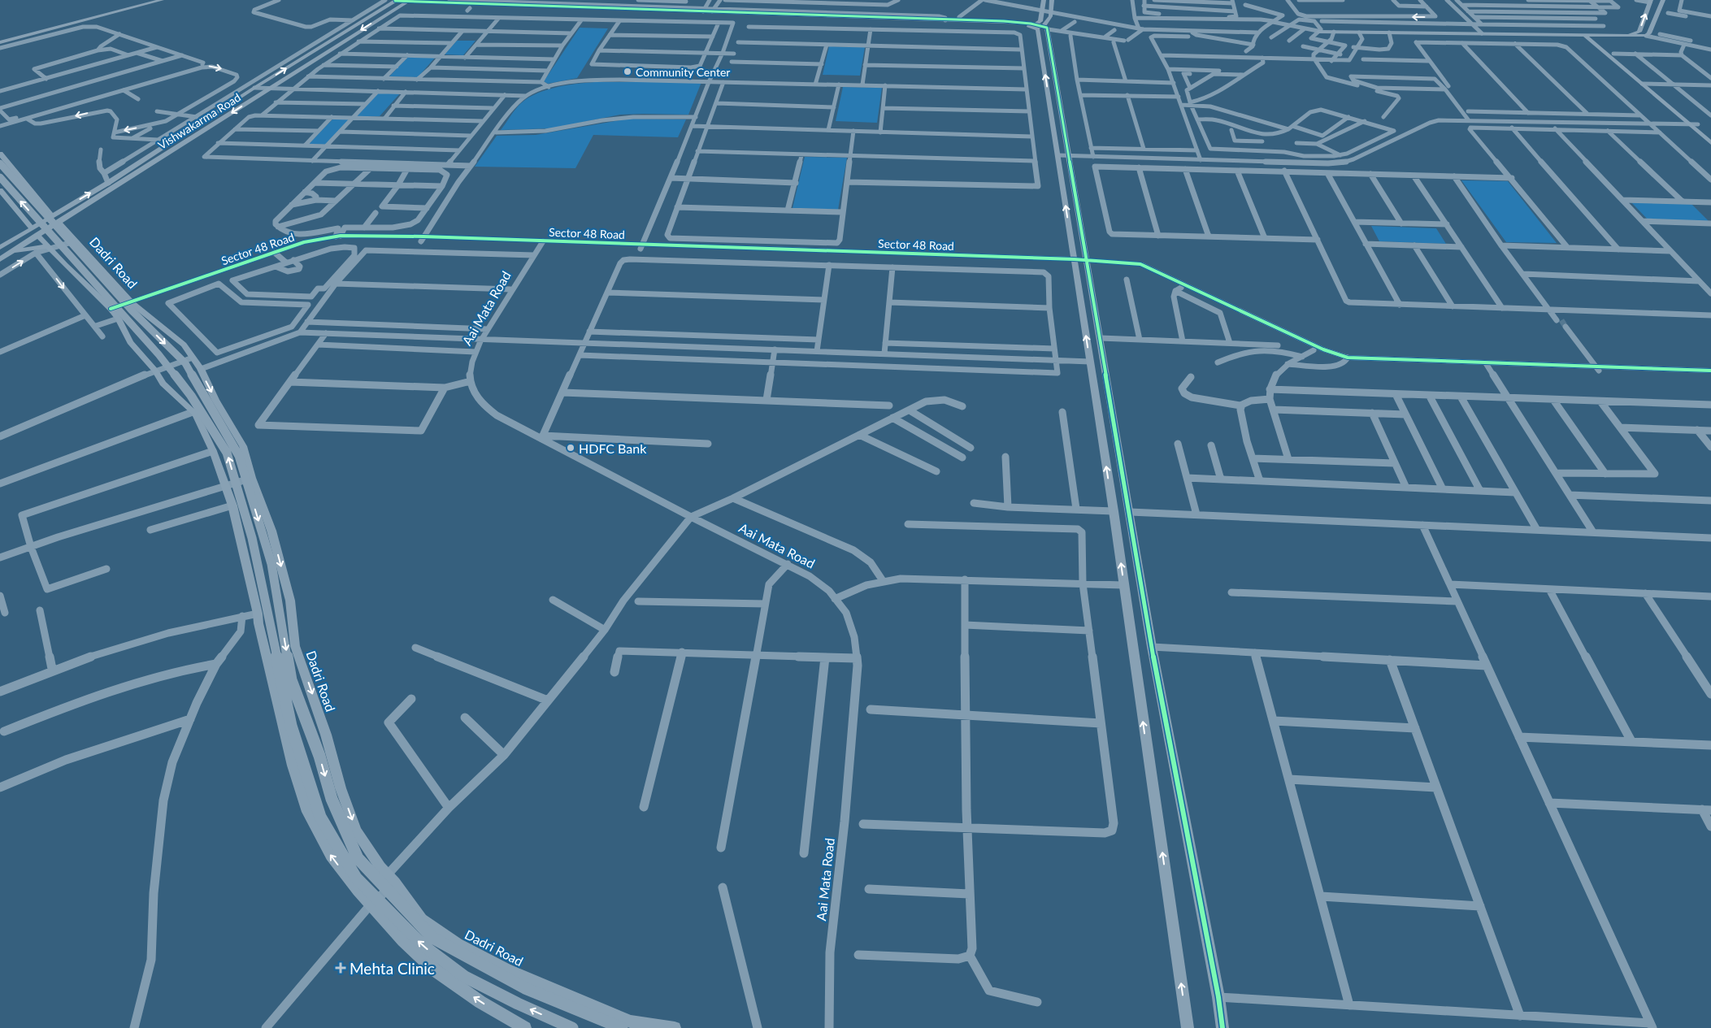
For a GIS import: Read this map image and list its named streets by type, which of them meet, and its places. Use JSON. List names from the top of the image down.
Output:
{
  "streets": {
    "street": [
      "Vishwakarma Road",
      "Sector 48 Road",
      "Dadri Road",
      "Aai Mata Road"
    ]
  },
  "crossings": [
    ["Vishwakarma Road", "Dadri Road"],
    ["Sector 48 Road", "Dadri Road"],
    ["Sector 48 Road", "Aai Mata Road"]
  ],
  "places": {
    "other": ["Community Center", "HDFC Bank"],
    "health": ["Mehta Clinic"]
  }
}
